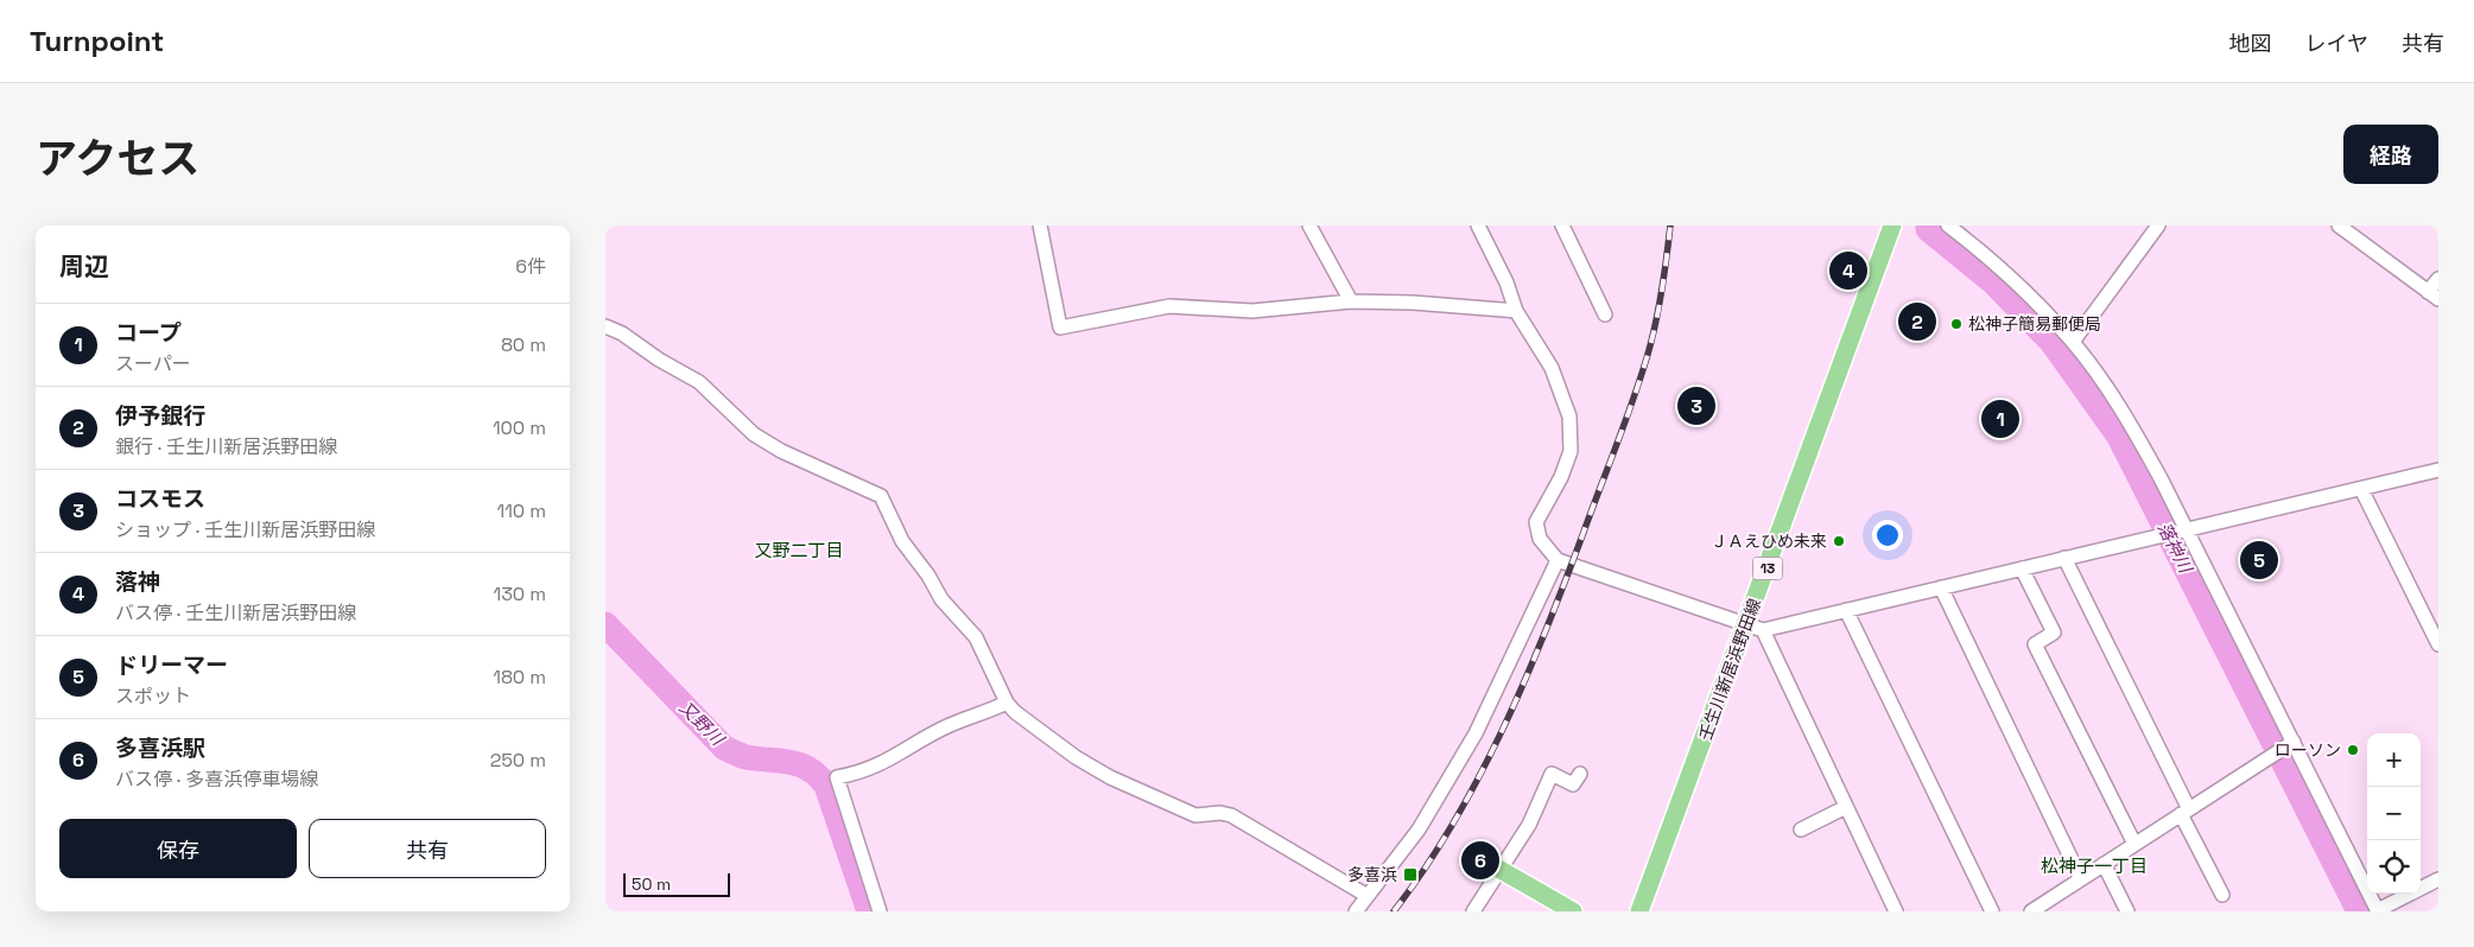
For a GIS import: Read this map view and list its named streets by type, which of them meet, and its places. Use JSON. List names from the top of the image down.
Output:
{
  "streets": {
    "main road": ["13", "壬生川新居浜野田線"]
  },
  "districts": ["又野二丁目", "松神子一丁目"],
  "water": ["落神川", "又野川"],
  "places": {
    "other": ["松神子簡易郵便局", "ＪＡえひめ未来", "ローソン"],
    "transit": ["多喜浜"]
  },
  "scale_bar": "50 m",
  "page": {
    "header": "Turnpoint",
    "nav": ["地図", "レイヤ", "共有"],
    "title": "アクセス",
    "buttons": [
      "経路",
      ["保存", "共有"]
    ],
    "heading": ["周辺", "6件"],
    "pins": [
      "4",
      "2",
      "3",
      "1",
      "5",
      "6"
    ],
    "list": [
      {
        "mark": "1",
        "name": "コープ",
        "note": "スーパー",
        "value": "80 m"
      },
      {
        "mark": "2",
        "name": "伊予銀行",
        "note": "銀行 · 壬生川新居浜野田線",
        "value": "100 m"
      },
      {
        "mark": "3",
        "name": "コスモス",
        "note": "ショップ · 壬生川新居浜野田線",
        "value": "110 m"
      },
      {
        "mark": "4",
        "name": "落神",
        "note": "バス停 · 壬生川新居浜野田線",
        "value": "130 m"
      },
      {
        "mark": "5",
        "name": "ドリーマー",
        "note": "スポット",
        "value": "180 m"
      },
      {
        "mark": "6",
        "name": "多喜浜駅",
        "note": "バス停 · 多喜浜停車場線",
        "value": "250 m"
      }
    ],
    "map_buttons": ["+", "−"],
    "scale": "50 m"
  }
}
